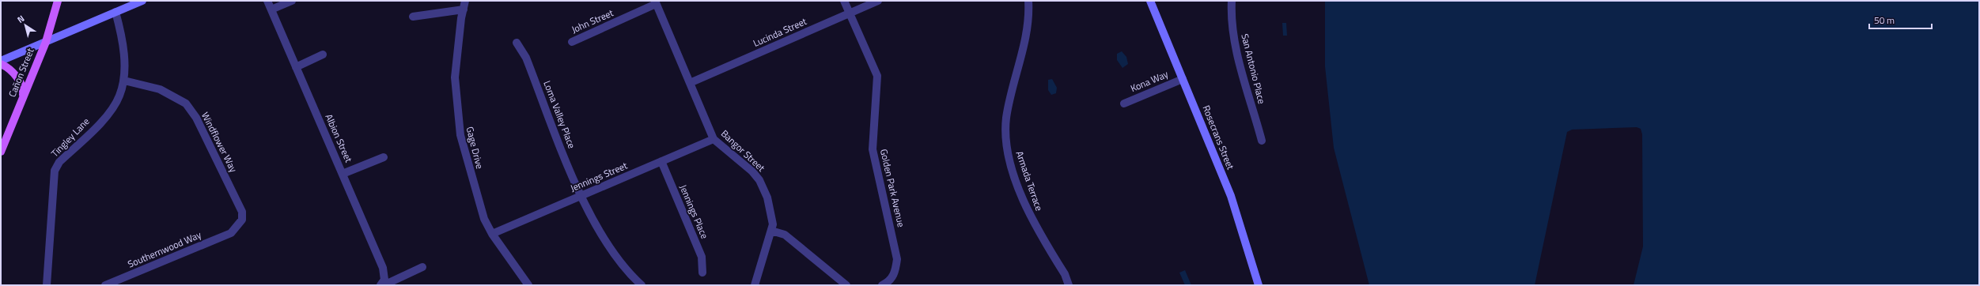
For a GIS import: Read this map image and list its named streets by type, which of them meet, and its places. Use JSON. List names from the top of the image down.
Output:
{
  "streets": {
    "main road": ["Cañon Street"],
    "street": [
      "John Street",
      "Lucinda Street",
      "San Antonio Place",
      "Kona Way",
      "Loma Valley Place",
      "Tingley Lane",
      "Rosecrans Street",
      "Albion Street",
      "Windflower Way",
      "Gage Drive",
      "Bangor Street",
      "Jennings Street",
      "Armada Terrace",
      "Golden Park Avenue",
      "Jennings Place",
      "Southernwood Way"
    ]
  },
  "crossings": [
    ["John Street", "Bangor Street"],
    ["Lucinda Street", "Bangor Street"],
    ["Lucinda Street", "Golden Park Avenue"],
    ["Kona Way", "Rosecrans Street"],
    ["Loma Valley Place", "Jennings Street"],
    ["Tingley Lane", "Windflower Way"],
    ["Windflower Way", "Southernwood Way"],
    ["Gage Drive", "Jennings Street"],
    ["Bangor Street", "Jennings Street"],
    ["Jennings Street", "Jennings Place"]
  ],
  "scale_bar": "50 m",
  "north": "top left"
}
